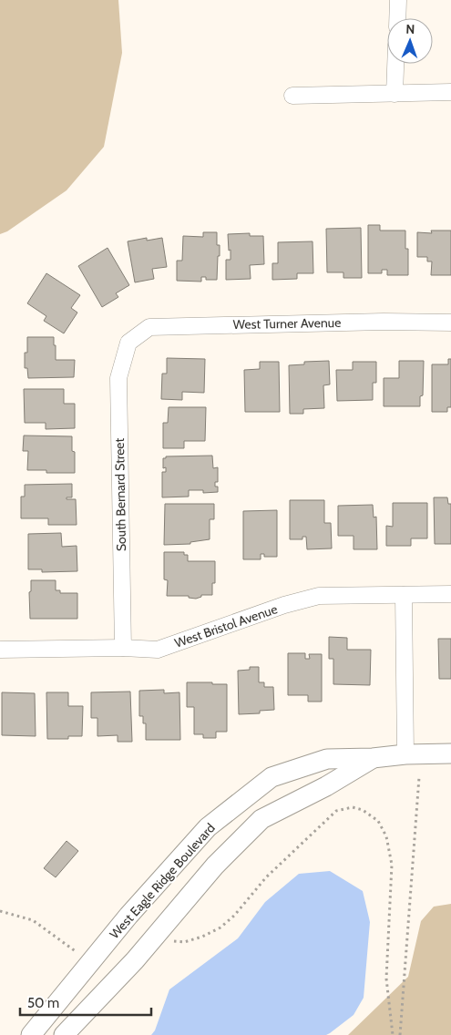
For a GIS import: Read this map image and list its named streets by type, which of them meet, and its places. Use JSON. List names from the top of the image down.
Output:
{
  "streets": {
    "street": [
      "West Turner Avenue",
      "South Bernard Street",
      "West Bristol Avenue",
      "West Eagle Ridge Boulevard"
    ]
  },
  "crossings": [
    ["West Turner Avenue", "South Bernard Street"],
    ["South Bernard Street", "West Bristol Avenue"]
  ],
  "scale_bar": "50 m",
  "north": "top"
}
